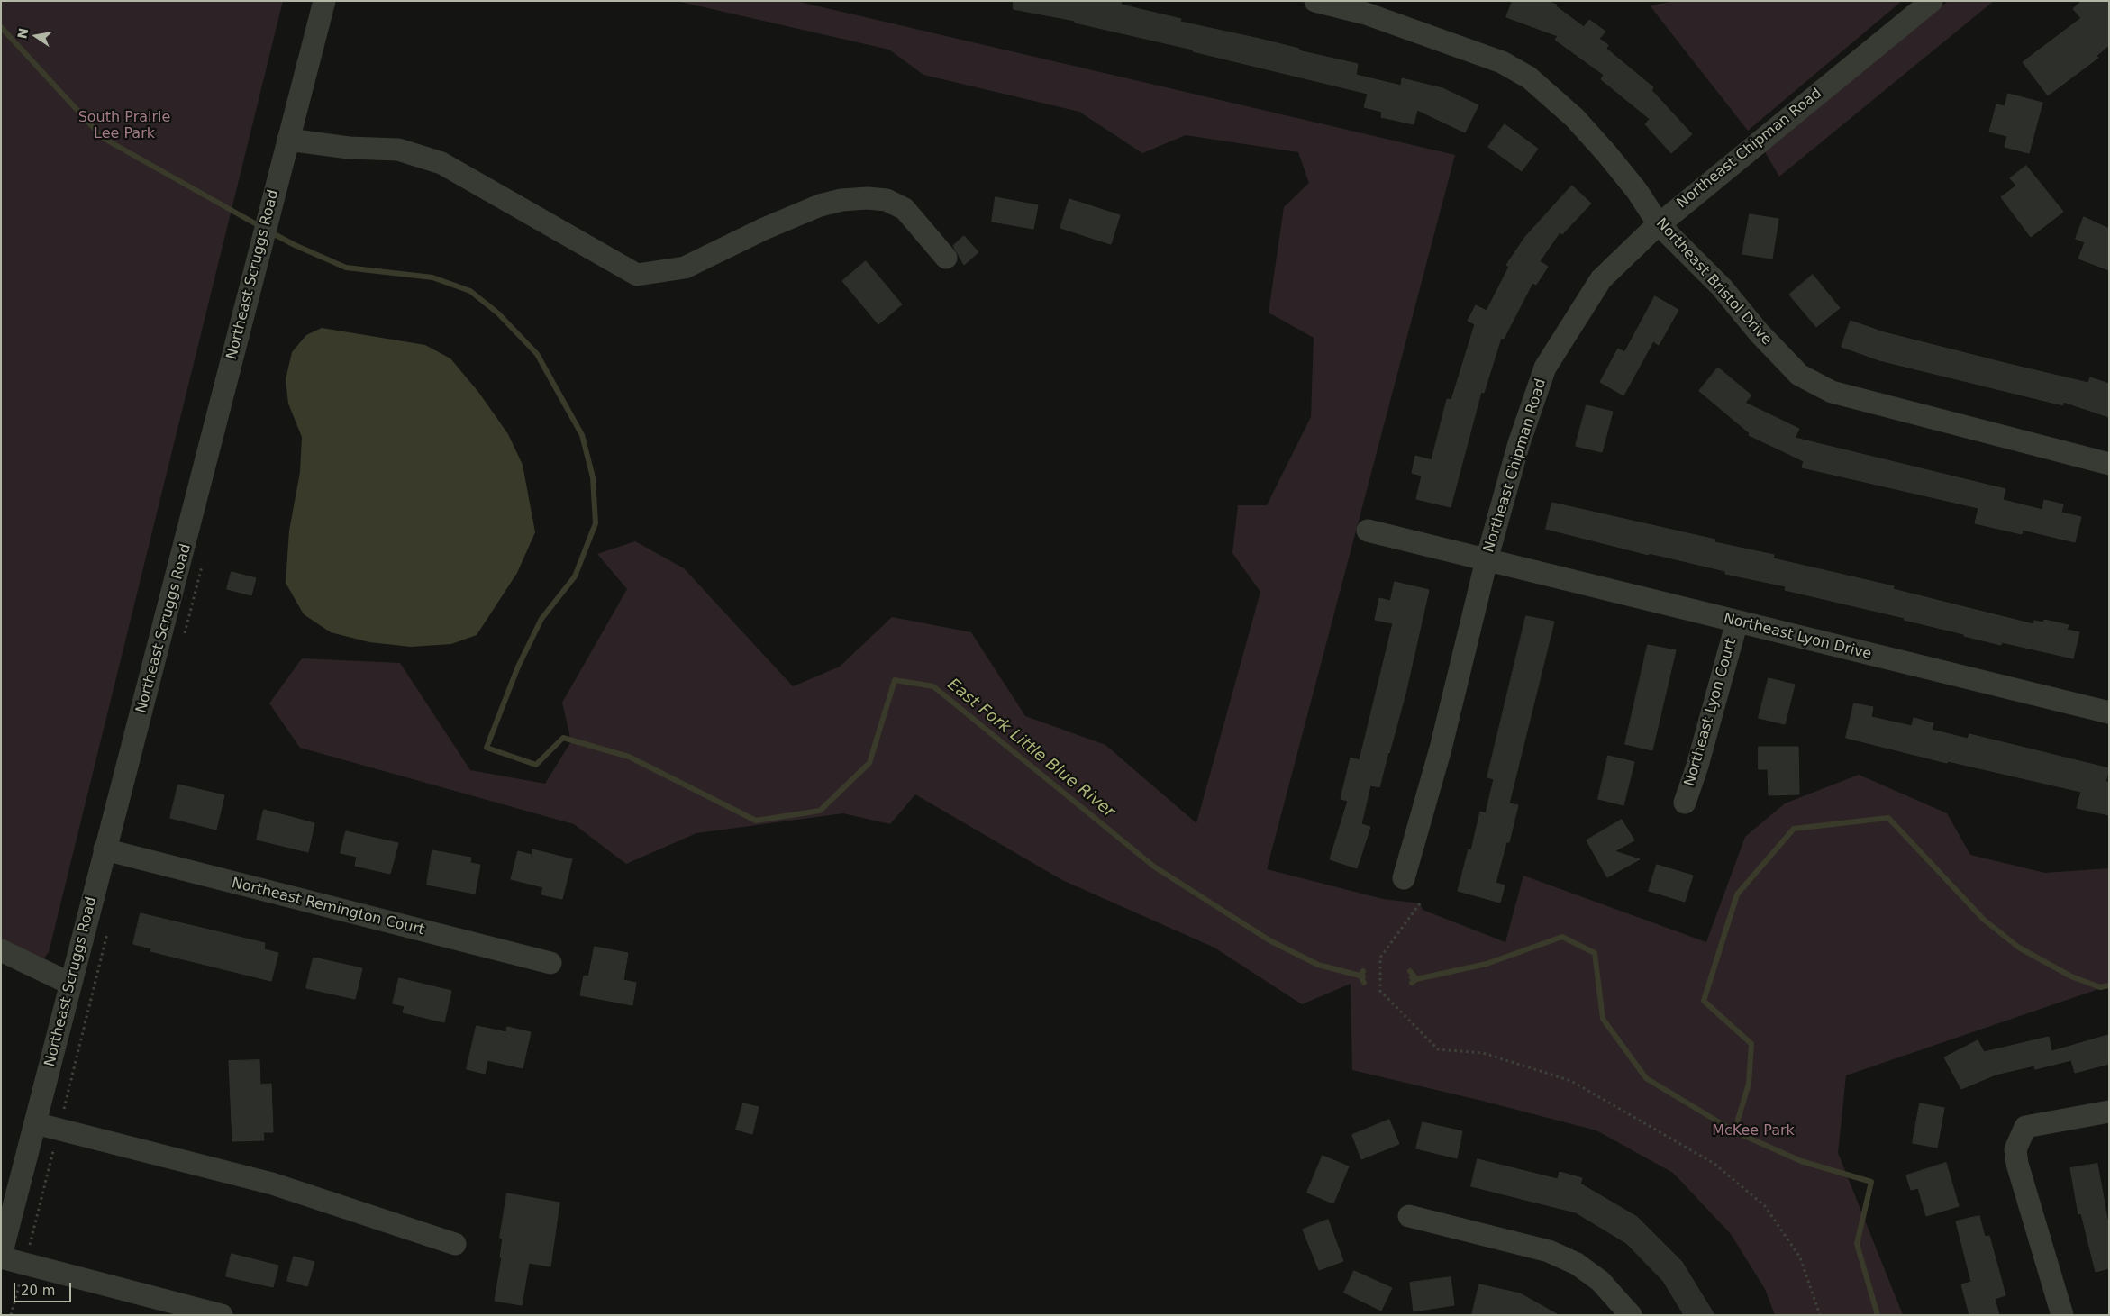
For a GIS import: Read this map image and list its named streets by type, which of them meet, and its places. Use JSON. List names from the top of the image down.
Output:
{
  "streets": {
    "street": [
      "Northeast Chipman Road",
      "Northeast Scruggs Road",
      "Northeast Bristol Drive",
      "Northeast Lyon Drive",
      "Northeast Lyon Court",
      "Northeast Remington Court"
    ]
  },
  "crossings": [
    ["Northeast Chipman Road", "Northeast Bristol Drive"],
    ["Northeast Chipman Road", "Northeast Lyon Drive"],
    ["Northeast Scruggs Road", "Northeast Remington Court"],
    ["Northeast Lyon Drive", "Northeast Lyon Court"]
  ],
  "water": ["East Fork Little Blue River"],
  "parks": ["South Prairie Lee Park", "McKee Park"],
  "scale_bar": "20 m",
  "north": "left"
}
